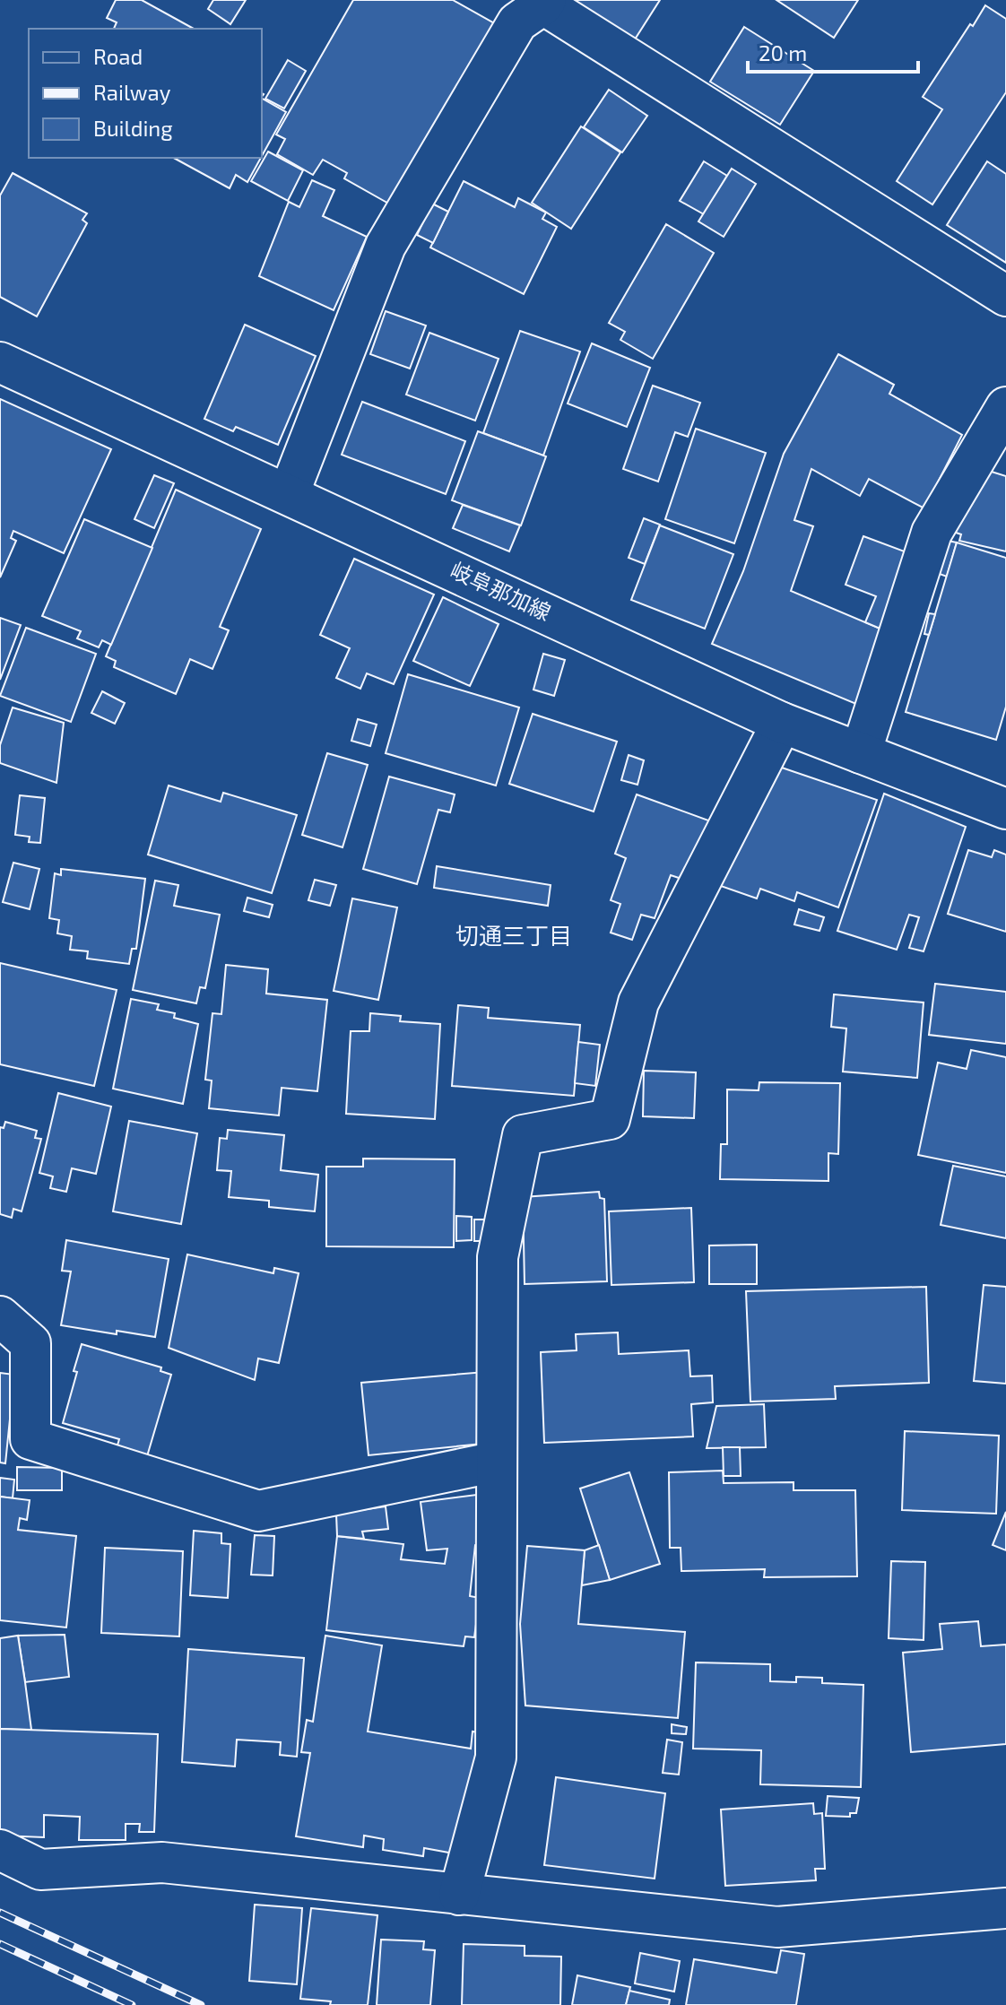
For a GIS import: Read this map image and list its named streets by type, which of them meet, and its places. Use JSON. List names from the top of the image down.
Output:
{
  "streets": {
    "street": ["岐阜那加線"]
  },
  "districts": ["切通三丁目"],
  "legend": ["Road", "Railway", "Building"],
  "scale_bar": "20 m"
}
